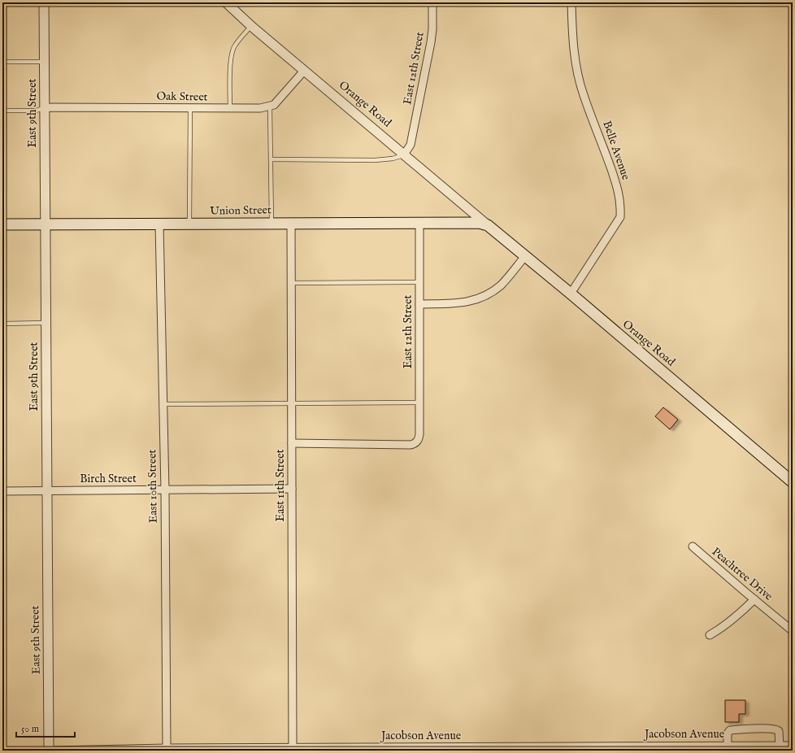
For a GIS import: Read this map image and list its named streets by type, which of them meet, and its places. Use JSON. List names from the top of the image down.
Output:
{
  "streets": {
    "main road": ["Orange Road", "Union Street"],
    "street": [
      "East 12th Street",
      "Oak Street",
      "East 9th Street",
      "Belle Avenue",
      "Birch Street",
      "East 11th Street",
      "East 10th Street",
      "Peachtree Drive",
      "Jacobson Avenue"
    ]
  },
  "crossings": [
    ["East 12th Street", "Orange Road"],
    ["East 12th Street", "Union Street"],
    ["East 12th Street", "East 11th Street"],
    ["Oak Street", "East 9th Street"],
    ["Orange Road", "Belle Avenue"],
    ["Orange Road", "Union Street"],
    ["East 9th Street", "Union Street"],
    ["East 9th Street", "Birch Street"],
    ["East 9th Street", "Jacobson Avenue"],
    ["Union Street", "East 11th Street"],
    ["Union Street", "East 10th Street"],
    ["Birch Street", "East 11th Street"],
    ["Birch Street", "East 10th Street"],
    ["East 11th Street", "Jacobson Avenue"],
    ["East 10th Street", "Jacobson Avenue"]
  ],
  "scale_bar": "50 m"
}
